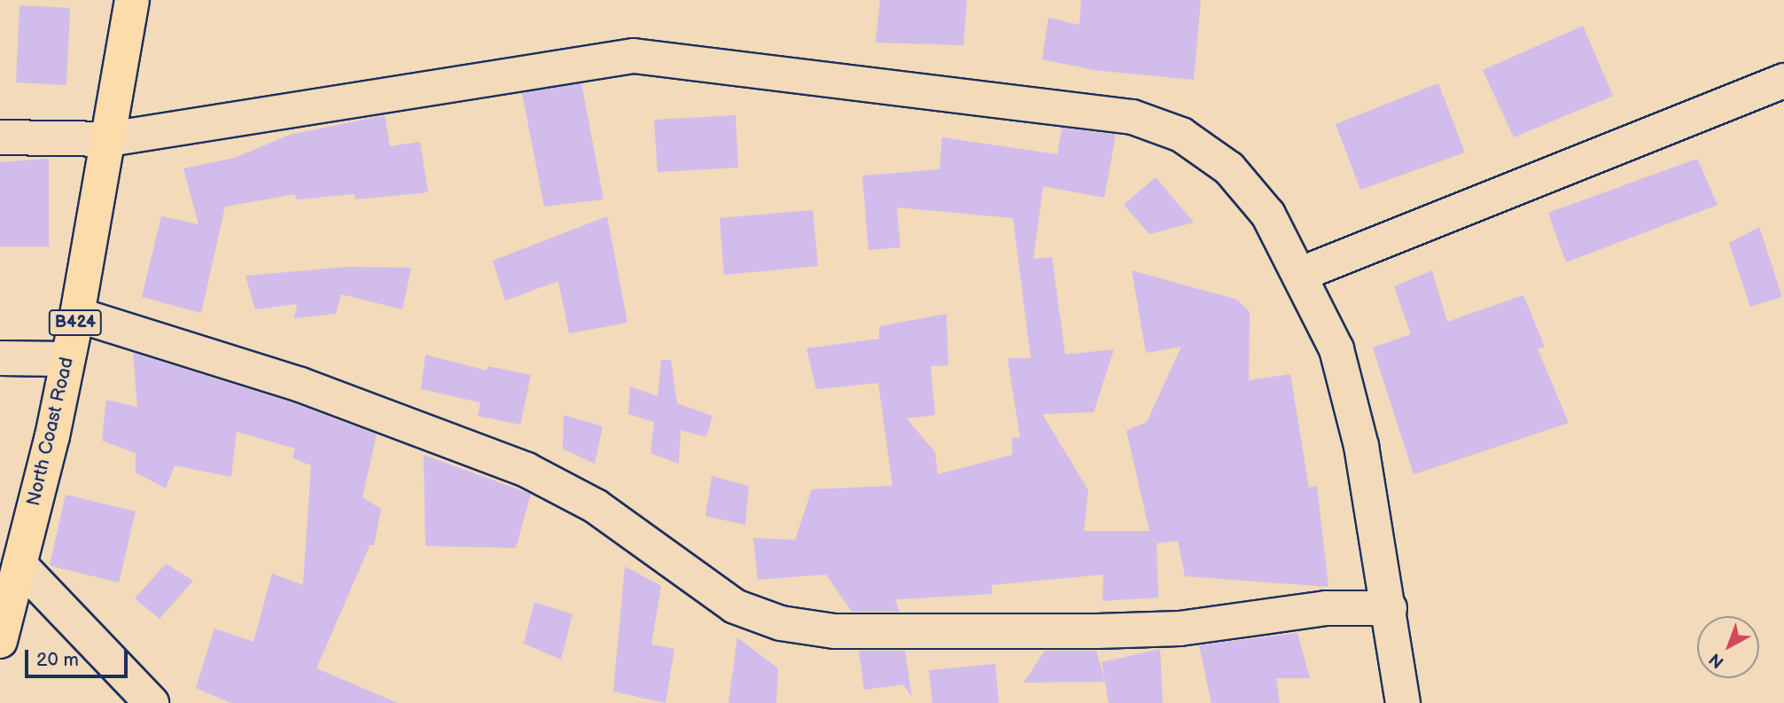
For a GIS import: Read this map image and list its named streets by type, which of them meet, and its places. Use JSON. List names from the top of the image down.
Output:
{
  "streets": {
    "main road": ["B424", "North Coast Road"]
  },
  "scale_bar": "20 m",
  "north": "bottom left"
}
